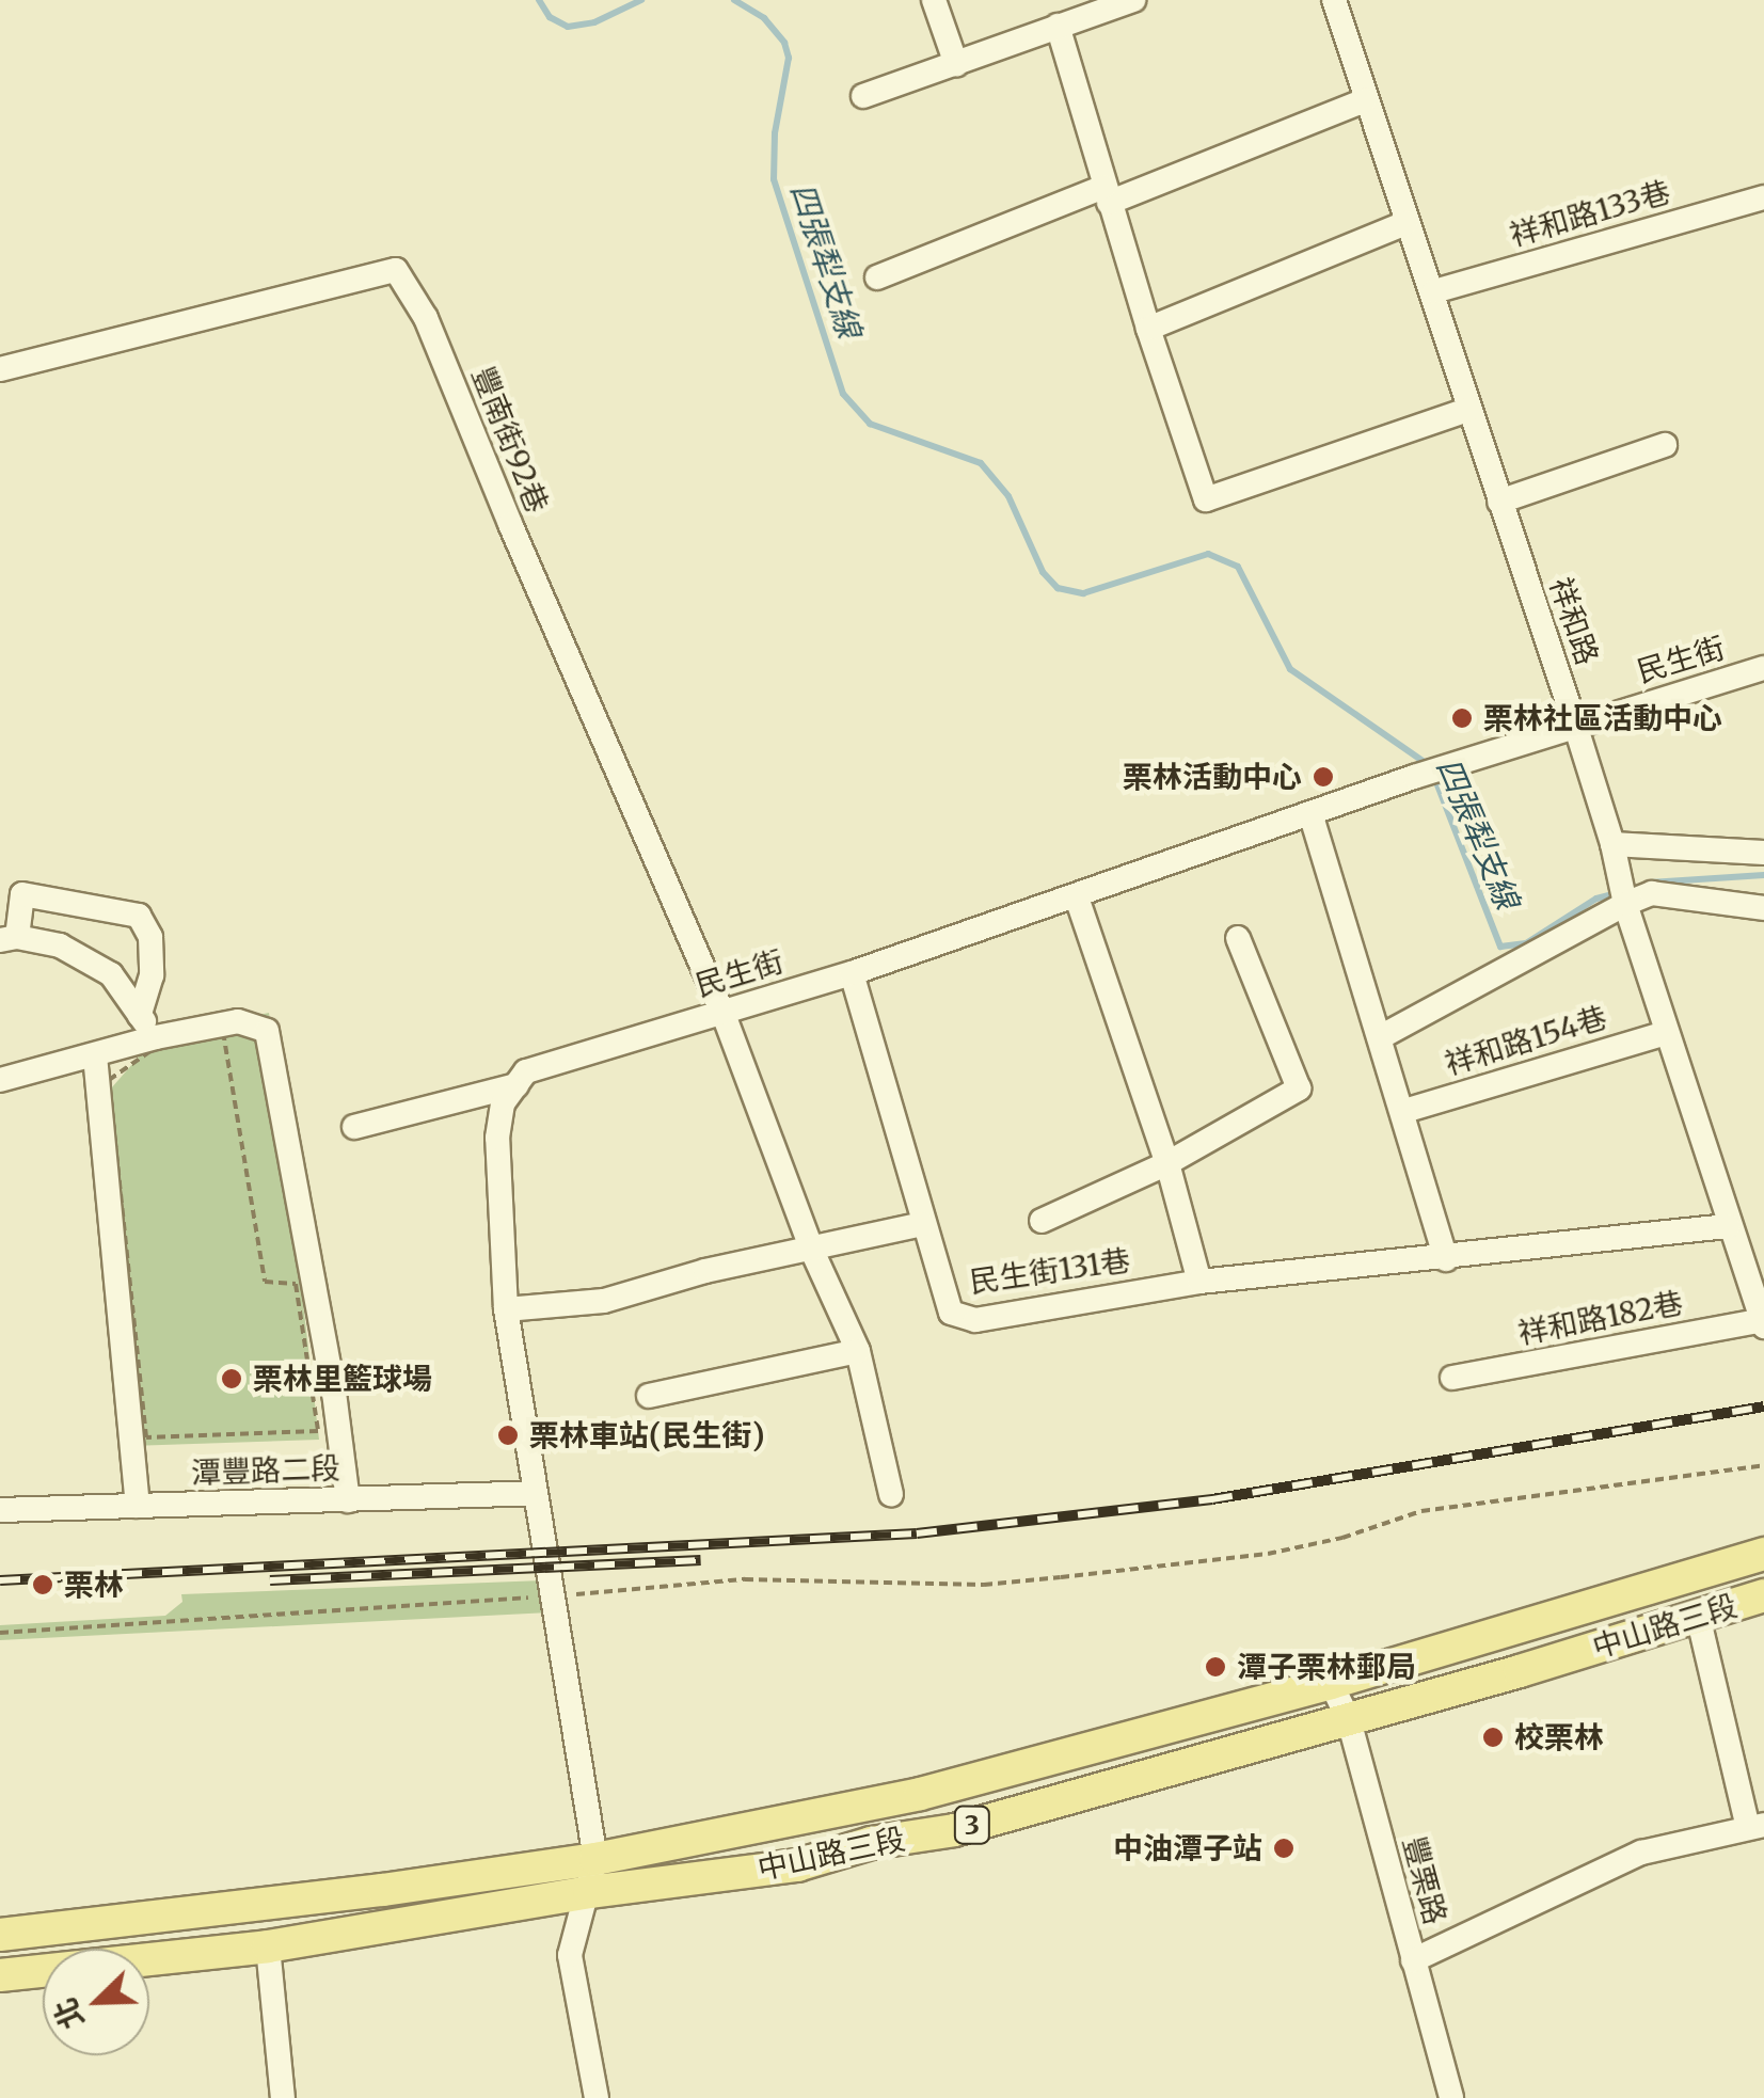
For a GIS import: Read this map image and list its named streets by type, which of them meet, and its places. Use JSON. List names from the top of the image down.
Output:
{
  "streets": {
    "main road": ["中山路三段", "3"],
    "street": [
      "祥和路133巷",
      "豐南街92巷",
      "祥和路",
      "民生街",
      "祥和路154巷",
      "民生街131巷",
      "祥和路182巷",
      "潭豐路二段",
      "豐栗路"
    ]
  },
  "crossings": [
    ["祥和路133巷", "祥和路"],
    ["豐南街92巷", "民生街"],
    ["祥和路", "民生街"],
    ["祥和路", "祥和路154巷"],
    ["祥和路", "民生街131巷"],
    ["祥和路", "祥和路182巷"],
    ["民生街", "民生街131巷"],
    ["中山路三段", "豐栗路"]
  ],
  "water": ["四張犁支線"],
  "places": [
    "栗林社區活動中心",
    "栗林活動中心",
    "栗林里籃球場",
    "栗林車站(民生街)",
    "栗林",
    "潭子栗林郵局",
    "校栗林",
    "中油潭子站"
  ],
  "north": "bottom left"
}
